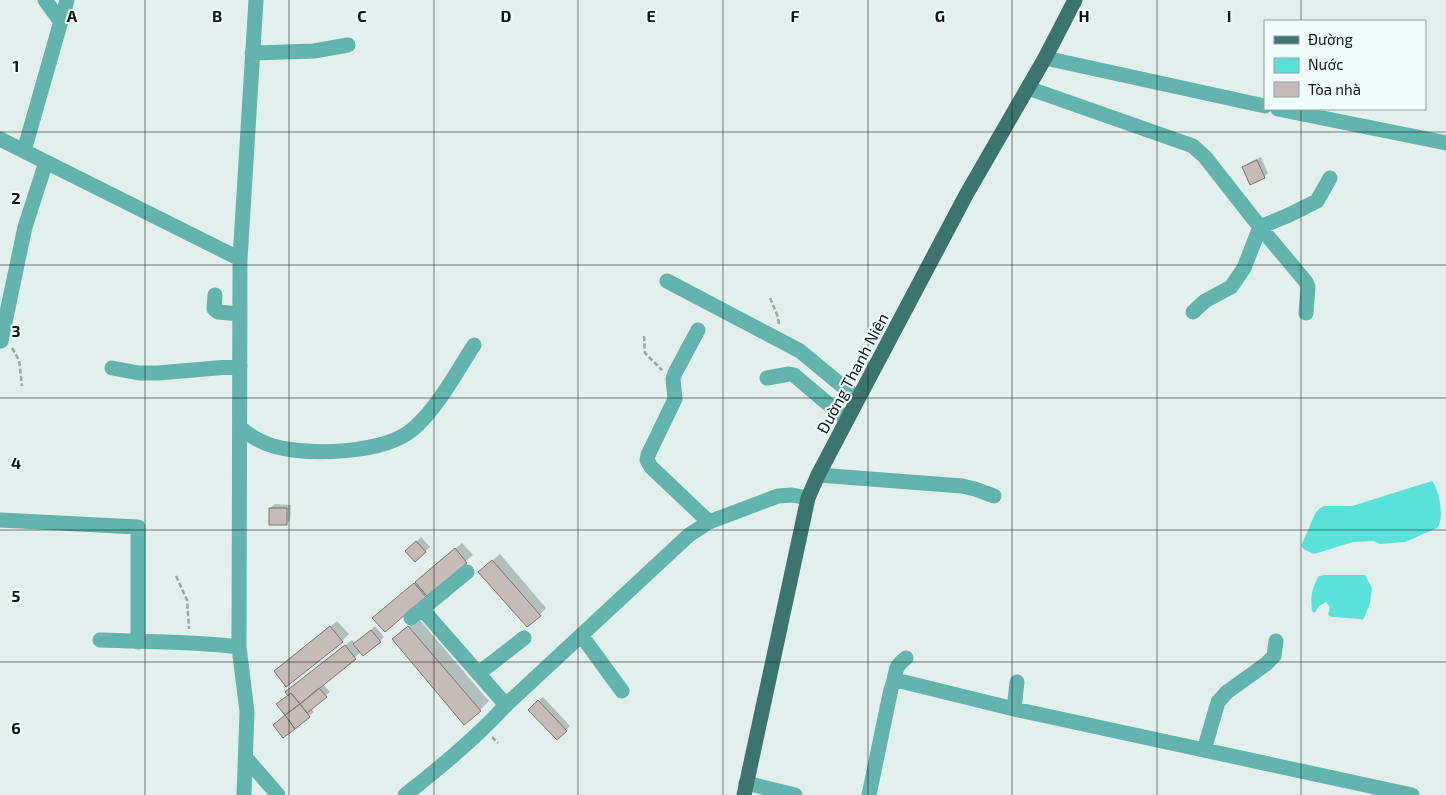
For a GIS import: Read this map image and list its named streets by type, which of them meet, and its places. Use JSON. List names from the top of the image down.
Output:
{
  "streets": {
    "main road": ["Đường Thanh Niên"]
  },
  "legend": ["Đường", "Nước", "Tòa nhà"],
  "grid": {
    "columns": [
      "A",
      "B",
      "C",
      "D",
      "E",
      "F",
      "G",
      "H",
      "I"
    ],
    "rows": [
      "1",
      "2",
      "3",
      "4",
      "5",
      "6"
    ]
  }
}
